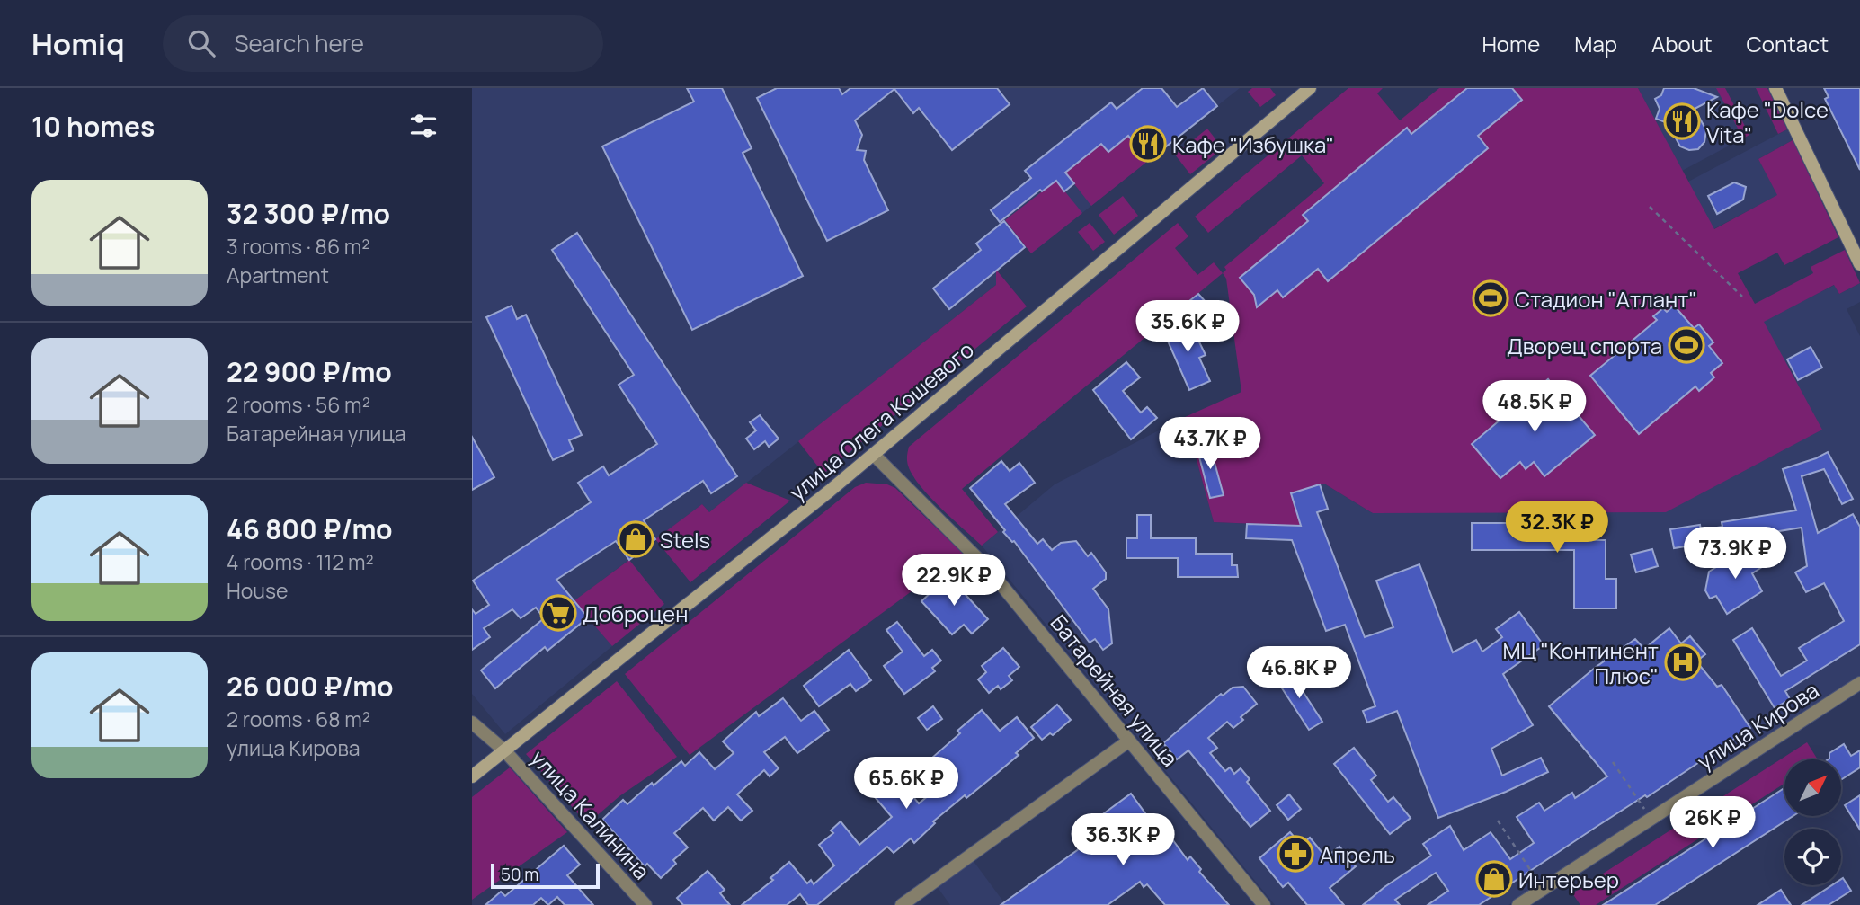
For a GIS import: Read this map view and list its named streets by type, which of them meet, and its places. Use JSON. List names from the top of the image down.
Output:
{
  "streets": {
    "street": [
      "улица Олега Кошевого",
      "Батарейная улица",
      "улица Кирова",
      "улица Калинина"
    ]
  },
  "crossings": [
    ["улица Олега Кошевого", "Батарейная улица"],
    ["улица Олега Кошевого", "улица Калинина"]
  ],
  "places": {
    "restaurant": ["Кафе \"Dolce Vita\"", "Кафе \"Избушка\""],
    "sports": ["Стадион \"Атлант\"", "Дворец спорта"],
    "shop": ["Stels", "Интерьер"],
    "supermarket": ["Доброцен"],
    "hospital": ["МЦ \"Континент Плюс\""],
    "pharmacy": ["Апрель"]
  },
  "scale_bar": "50 m",
  "north": "top right",
  "page": {
    "header": "Homiq",
    "search": "Search here",
    "nav": [
      "Home",
      "Map",
      "About",
      "Contact"
    ],
    "heading": "10 homes",
    "list": [
      {
        "name": "32 300 ₽/mo",
        "note": "3 rooms · 86 m² · Apartment"
      },
      {
        "name": "22 900 ₽/mo",
        "note": "2 rooms · 56 m² · Батарейная улица"
      },
      {
        "name": "46 800 ₽/mo",
        "note": "4 rooms · 112 m² · House"
      },
      {
        "name": "26 000 ₽/mo",
        "note": "2 rooms · 68 m² · улица Кирова"
      }
    ],
    "price": [
      "35.6K ₽",
      "48.5K ₽",
      "43.7K ₽",
      "32.3K ₽",
      "73.9K ₽",
      "22.9K ₽",
      "46.8K ₽",
      "65.6K ₽",
      "26K ₽",
      "36.3K ₽"
    ],
    "scale": "50 m"
  }
}
